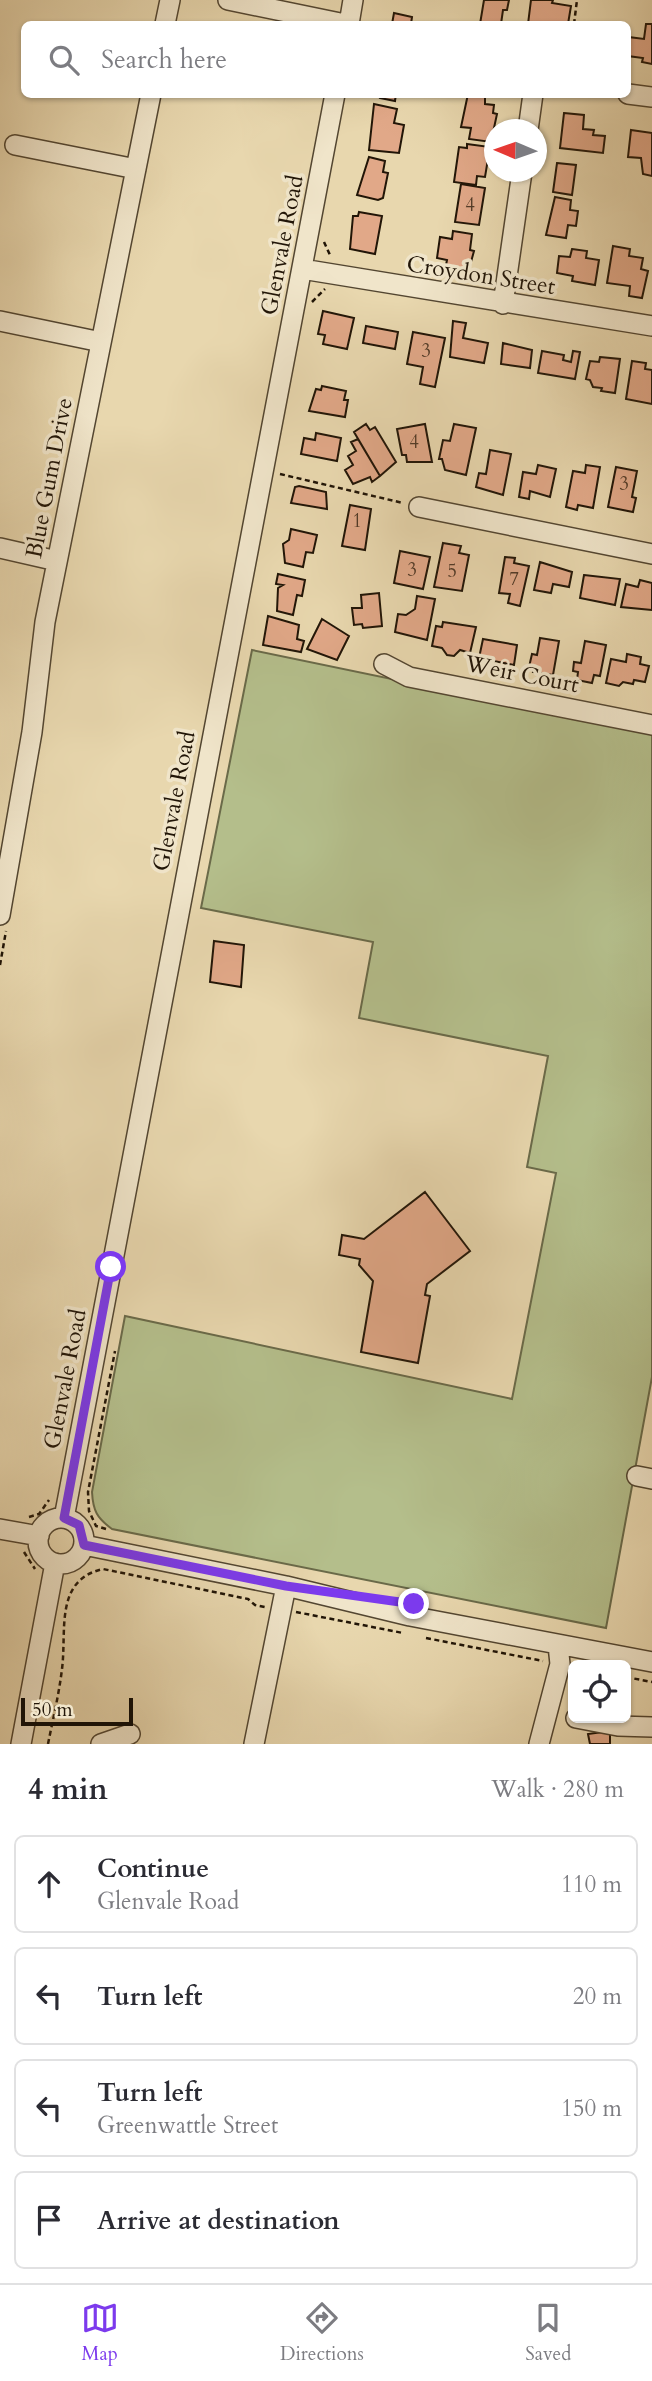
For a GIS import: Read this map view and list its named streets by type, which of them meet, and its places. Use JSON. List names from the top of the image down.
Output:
{
  "streets": {
    "street": [
      "Glenvale Road",
      "Croydon Street",
      "Blue Gum Drive",
      "Weir Court"
    ]
  },
  "crossings": [
    ["Glenvale Road", "Croydon Street"]
  ],
  "house_numbers": [
    "4",
    "3",
    "4",
    "3",
    "1",
    "3",
    "5",
    "7"
  ],
  "scale_bar": "50 m",
  "north": "left",
  "page": {
    "search": "Search here",
    "scale": "50 m",
    "heading": ["4 min", "Walk · 280 m"],
    "list": [
      ["Continue", "Glenvale Road", "110 m"],
      ["Turn left", "20 m"],
      ["Turn left", "Greenwattle Street", "150 m"],
      "Arrive at destination"
    ],
    "nav": ["Map", "Directions", "Saved"]
  }
}
